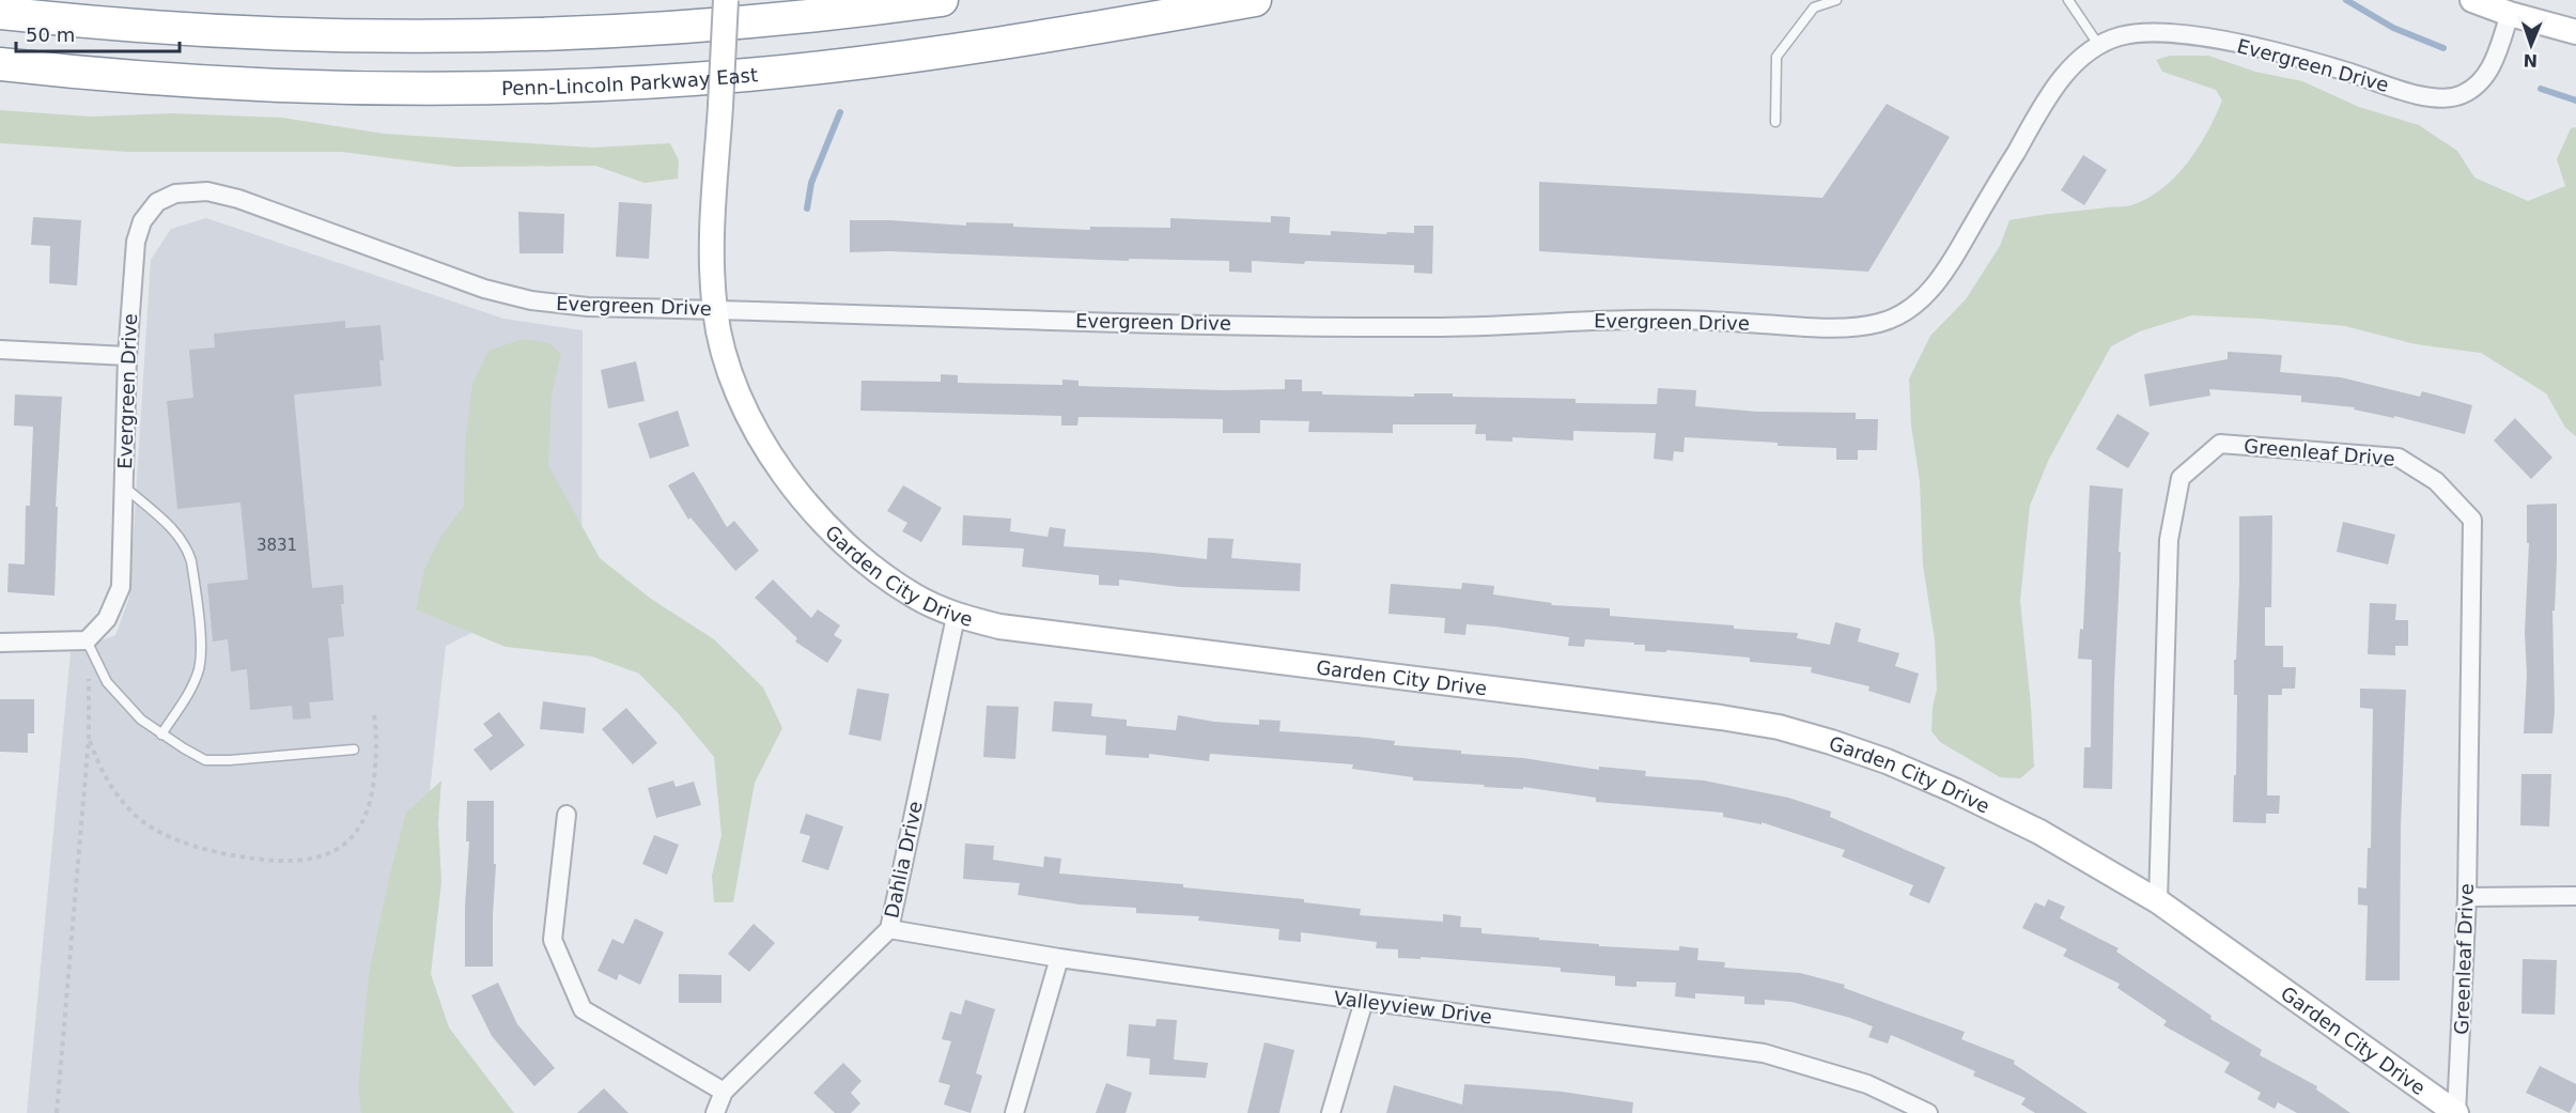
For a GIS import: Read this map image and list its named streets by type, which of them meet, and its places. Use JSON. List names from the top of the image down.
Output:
{
  "streets": {
    "highway": ["Penn-Lincoln Parkway East"],
    "street": [
      "Evergreen Drive",
      "Greenleaf Drive",
      "Garden City Drive",
      "Dahlia Drive",
      "Valleyview Drive"
    ]
  },
  "crossings": [
    ["Evergreen Drive", "Garden City Drive"],
    ["Greenleaf Drive", "Garden City Drive"],
    ["Garden City Drive", "Dahlia Drive"],
    ["Dahlia Drive", "Valleyview Drive"]
  ],
  "house_numbers": ["3831"],
  "scale_bar": "50 m",
  "north": "bottom"
}
